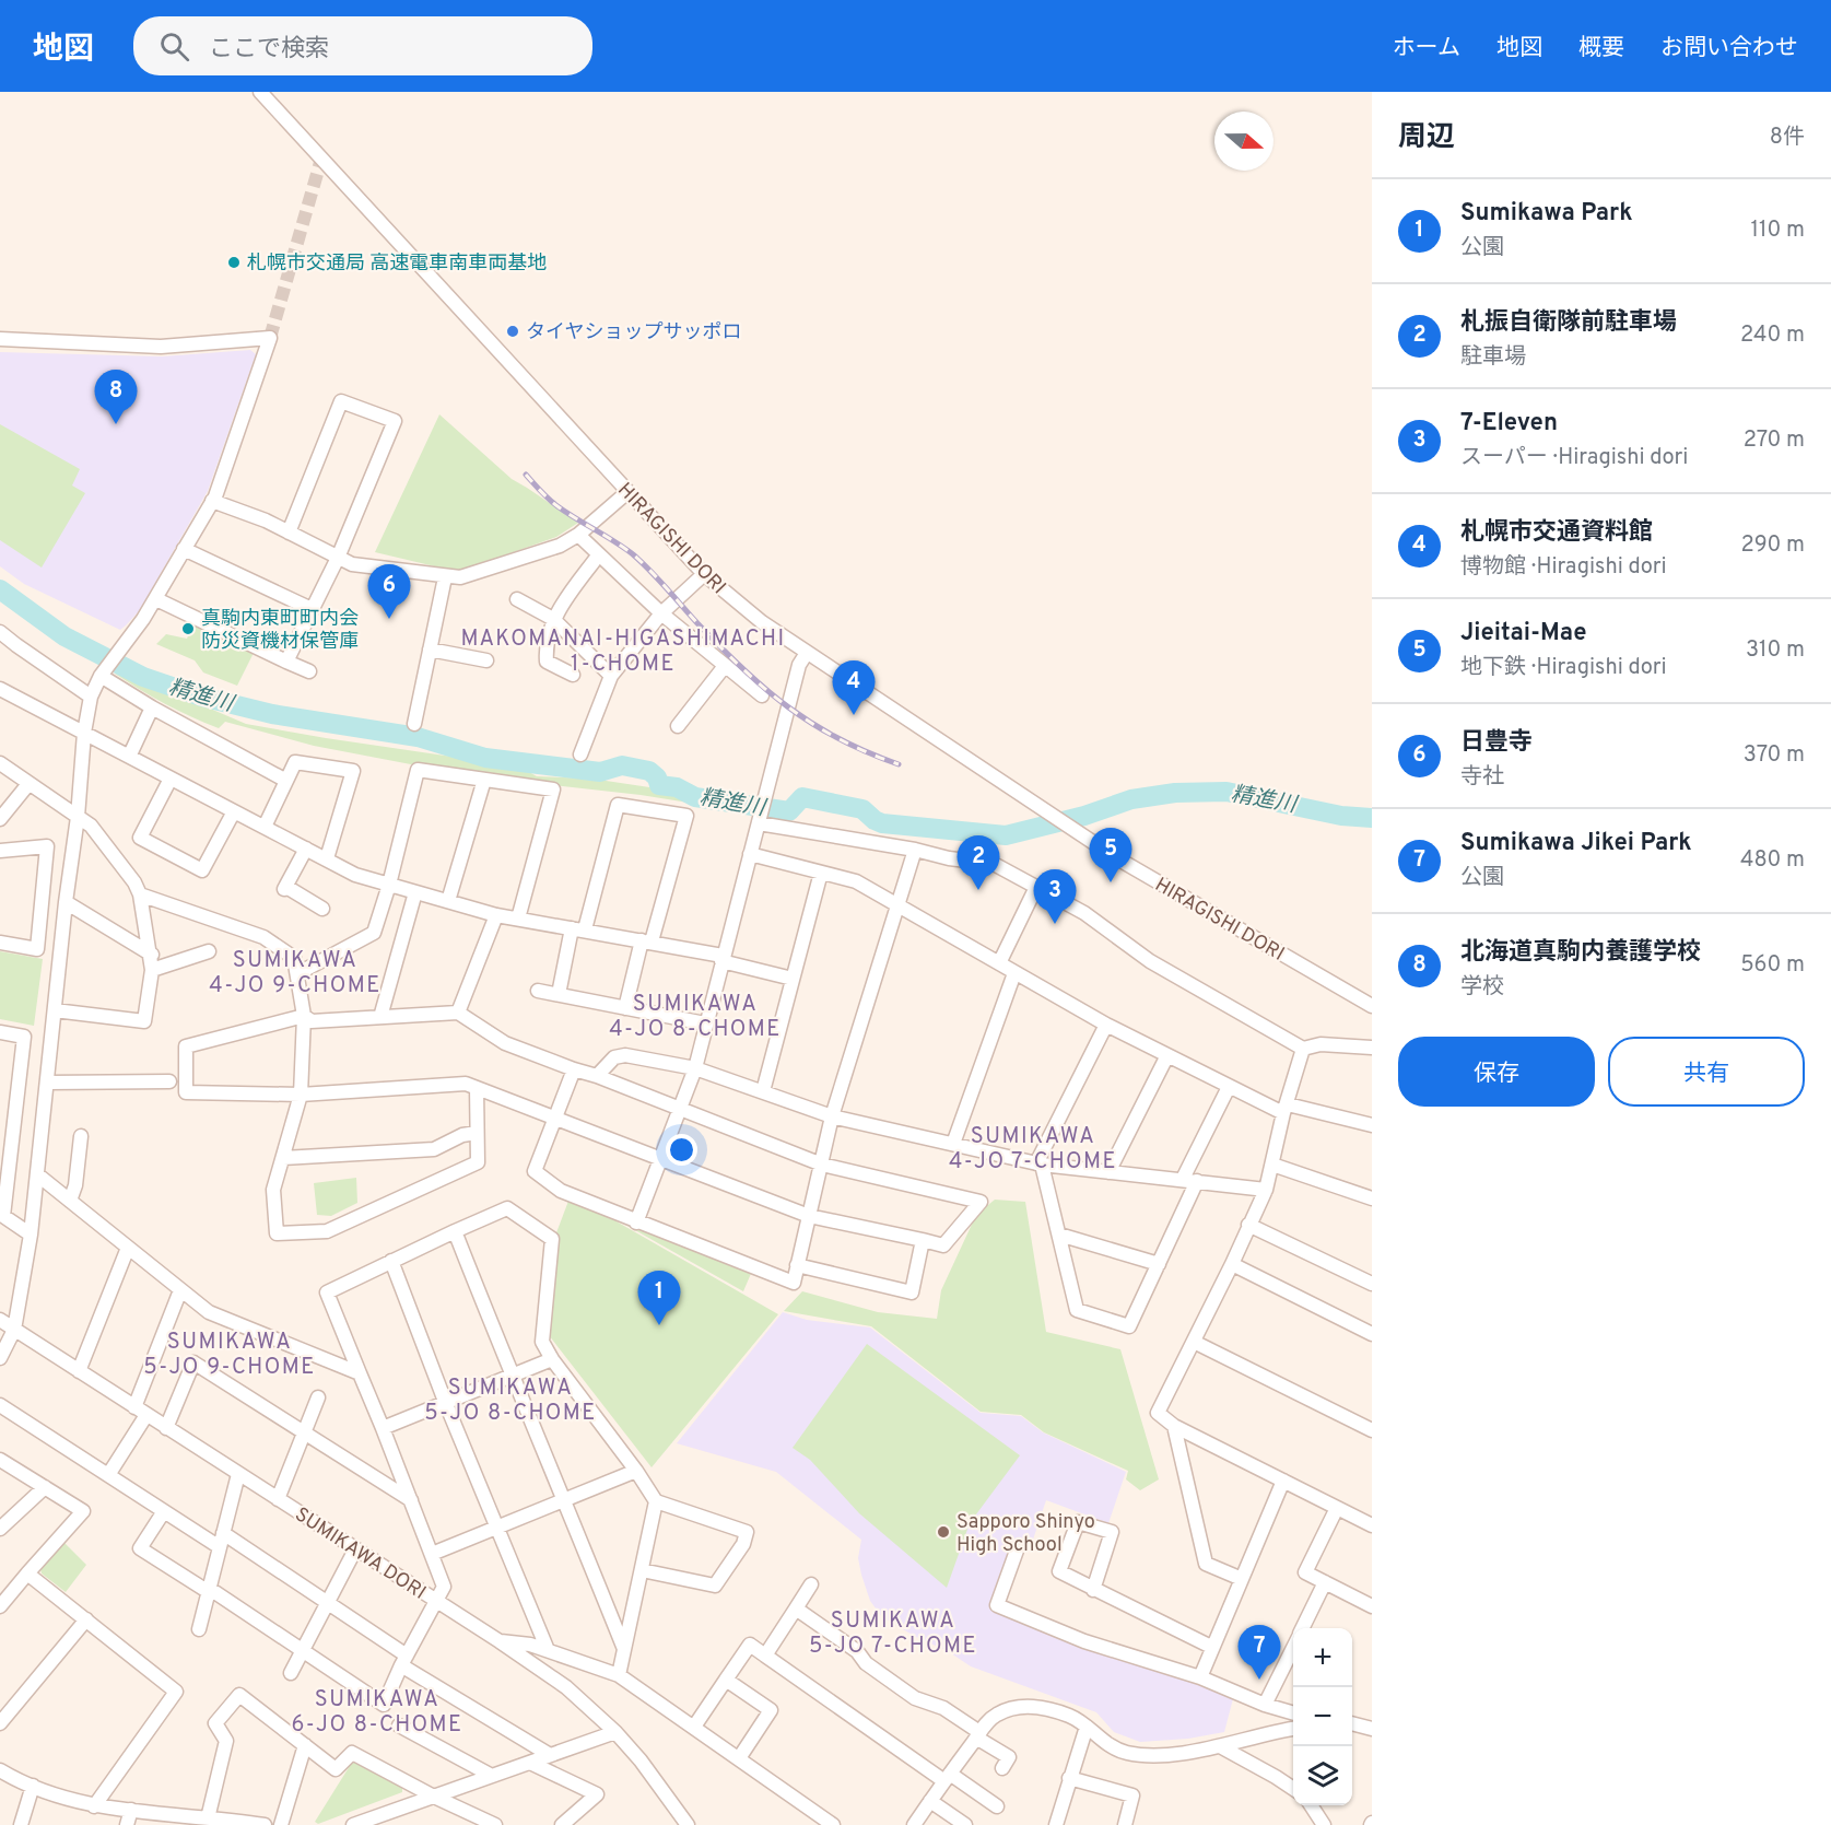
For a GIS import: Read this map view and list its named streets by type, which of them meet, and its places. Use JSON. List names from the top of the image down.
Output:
{
  "streets": {
    "street": ["HIRAGISHI DORI", "SUMIKAWA DORI"]
  },
  "districts": [
    "MAKOMANAI-HIGASHIMACHI 1-CHOME",
    "SUMIKAWA 4-JO 9-CHOME",
    "SUMIKAWA 4-JO 8-CHOME",
    "SUMIKAWA 4-JO 7-CHOME",
    "SUMIKAWA 5-JO 9-CHOME",
    "SUMIKAWA 5-JO 8-CHOME",
    "SUMIKAWA 5-JO 7-CHOME",
    "SUMIKAWA 6-JO 8-CHOME"
  ],
  "water": ["精進川"],
  "places": [
    "札幌市交通局 高速電車南車両基地",
    "タイヤショップサッポロ",
    "真駒内東町町内会 防災資機材保管庫",
    "Sapporo Shinyo High School"
  ],
  "north": "right",
  "page": {
    "header": "地図",
    "search": "ここで検索",
    "nav": [
      "ホーム",
      "地図",
      "概要",
      "お問い合わせ"
    ],
    "heading": ["周辺", "8件"],
    "list": [
      {
        "mark": "1",
        "name": "Sumikawa Park",
        "note": "公園",
        "value": "110 m"
      },
      {
        "mark": "2",
        "name": "札振自衛隊前駐車場",
        "note": "駐車場",
        "value": "240 m"
      },
      {
        "mark": "3",
        "name": "7-Eleven",
        "note": "スーパー · Hiragishi dori",
        "value": "270 m"
      },
      {
        "mark": "4",
        "name": "札幌市交通資料館",
        "note": "博物館 · Hiragishi dori",
        "value": "290 m"
      },
      {
        "mark": "5",
        "name": "Jieitai-Mae",
        "note": "地下鉄 · Hiragishi dori",
        "value": "310 m"
      },
      {
        "mark": "6",
        "name": "日豊寺",
        "note": "寺社",
        "value": "370 m"
      },
      {
        "mark": "7",
        "name": "Sumikawa Jikei Park",
        "note": "公園",
        "value": "480 m"
      },
      {
        "mark": "8",
        "name": "北海道真駒内養護学校",
        "note": "学校",
        "value": "560 m"
      }
    ],
    "pins": [
      "8",
      "6",
      "4",
      "5",
      "2",
      "3",
      "1",
      "7"
    ],
    "buttons": ["保存", "共有"],
    "map_buttons": ["+", "−"]
  }
}
